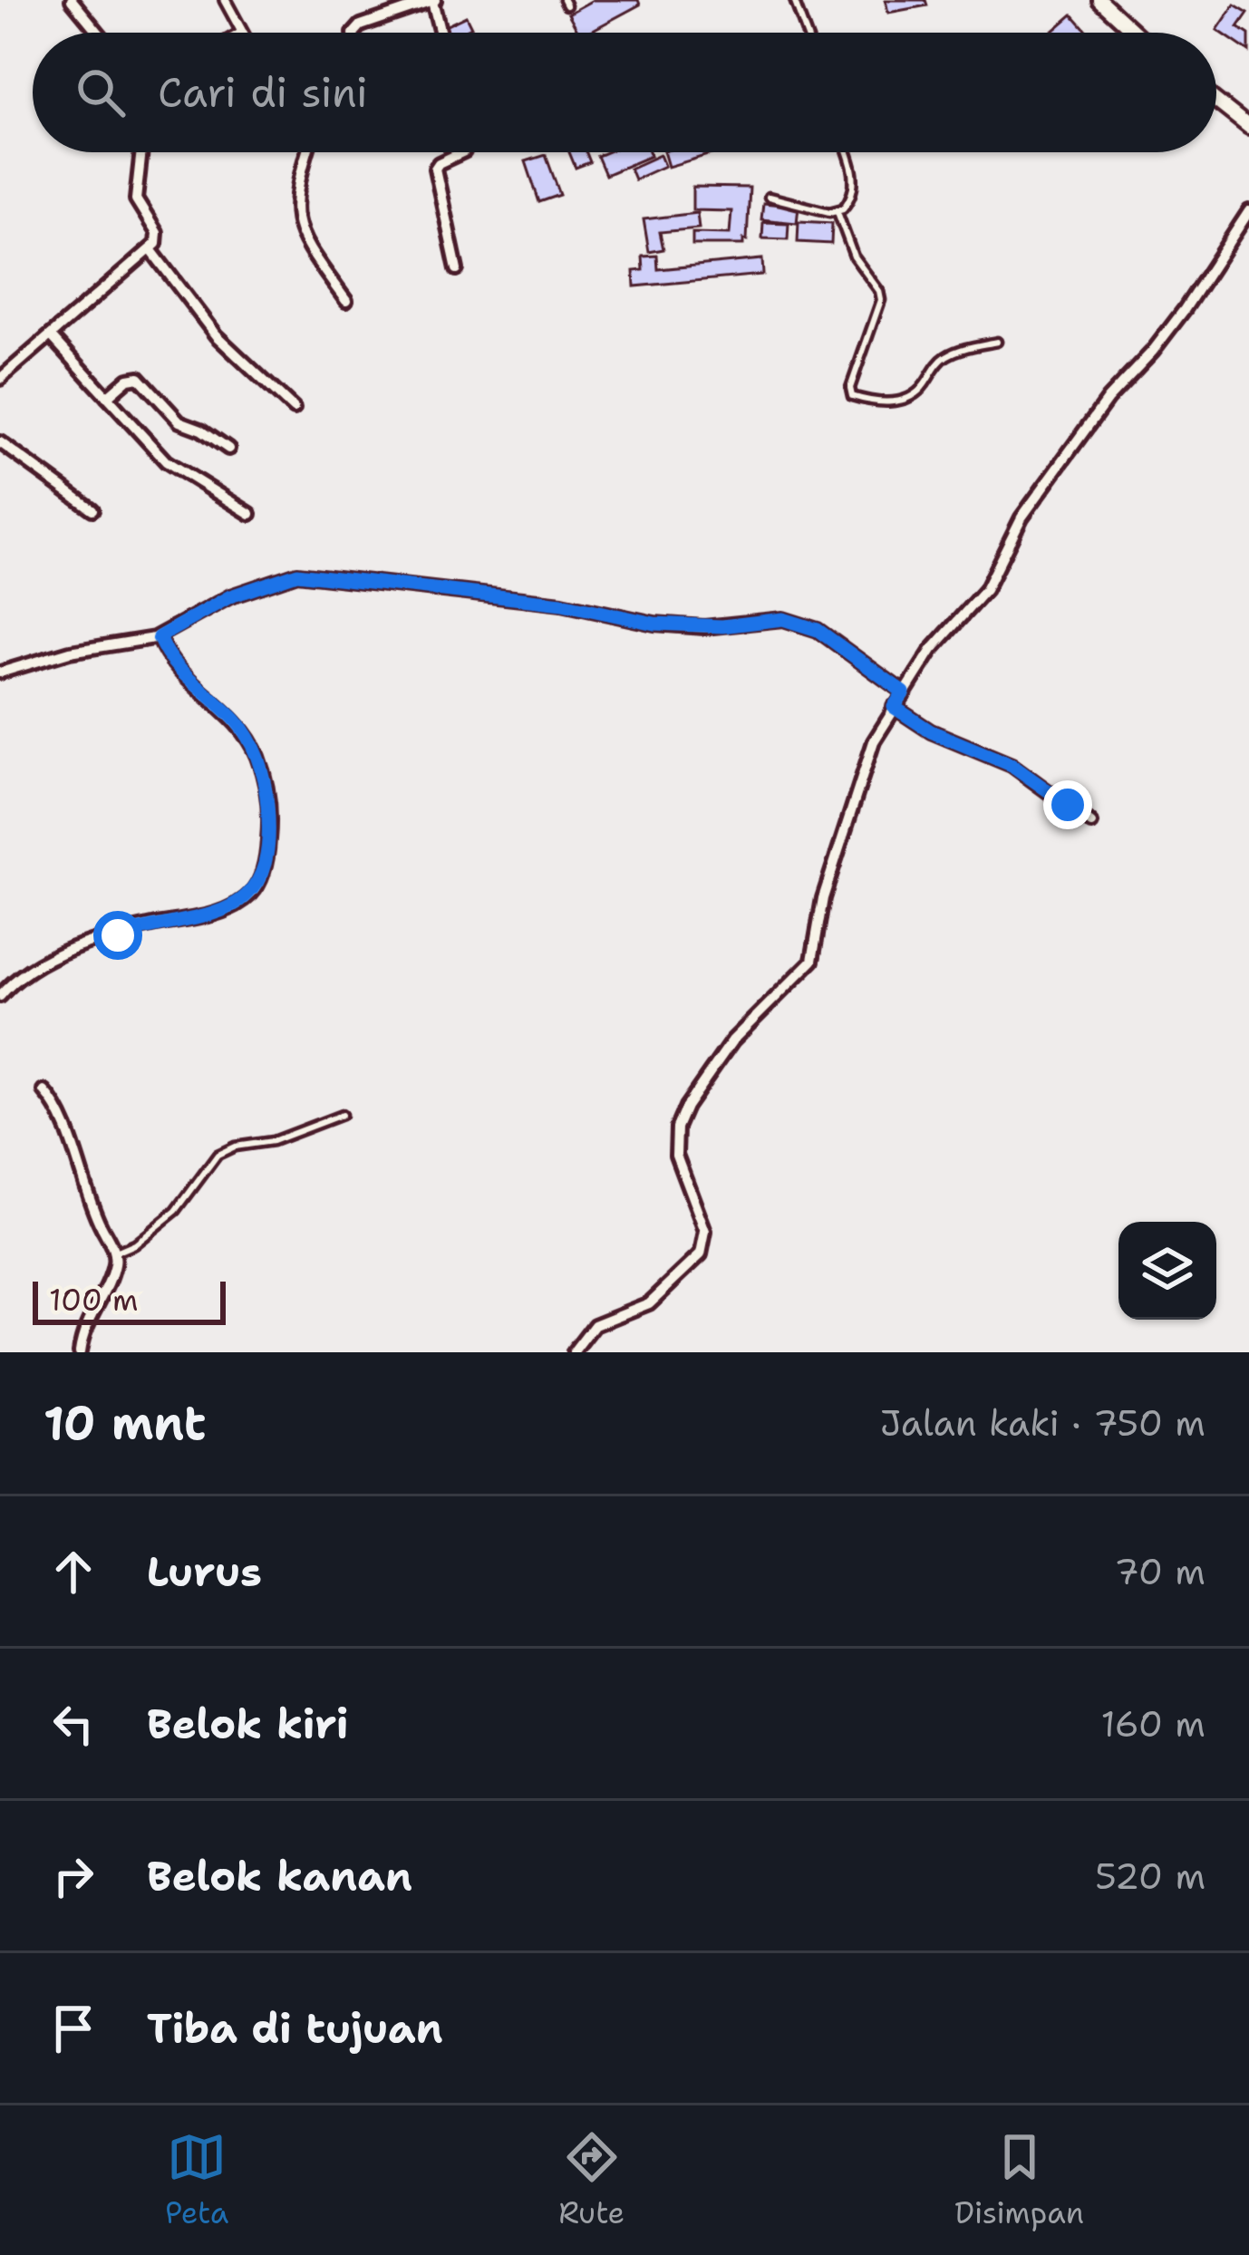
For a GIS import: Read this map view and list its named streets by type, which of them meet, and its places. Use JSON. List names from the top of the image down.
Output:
{
  "scale_bar": "100 m",
  "page": {
    "search": "Cari di sini",
    "scale": "100 m",
    "heading": ["10 mnt", "Jalan kaki · 750 m"],
    "list": [
      ["Lurus", "70 m"],
      ["Belok kiri", "160 m"],
      ["Belok kanan", "520 m"],
      "Tiba di tujuan"
    ],
    "nav": ["Peta", "Rute", "Disimpan"]
  }
}
